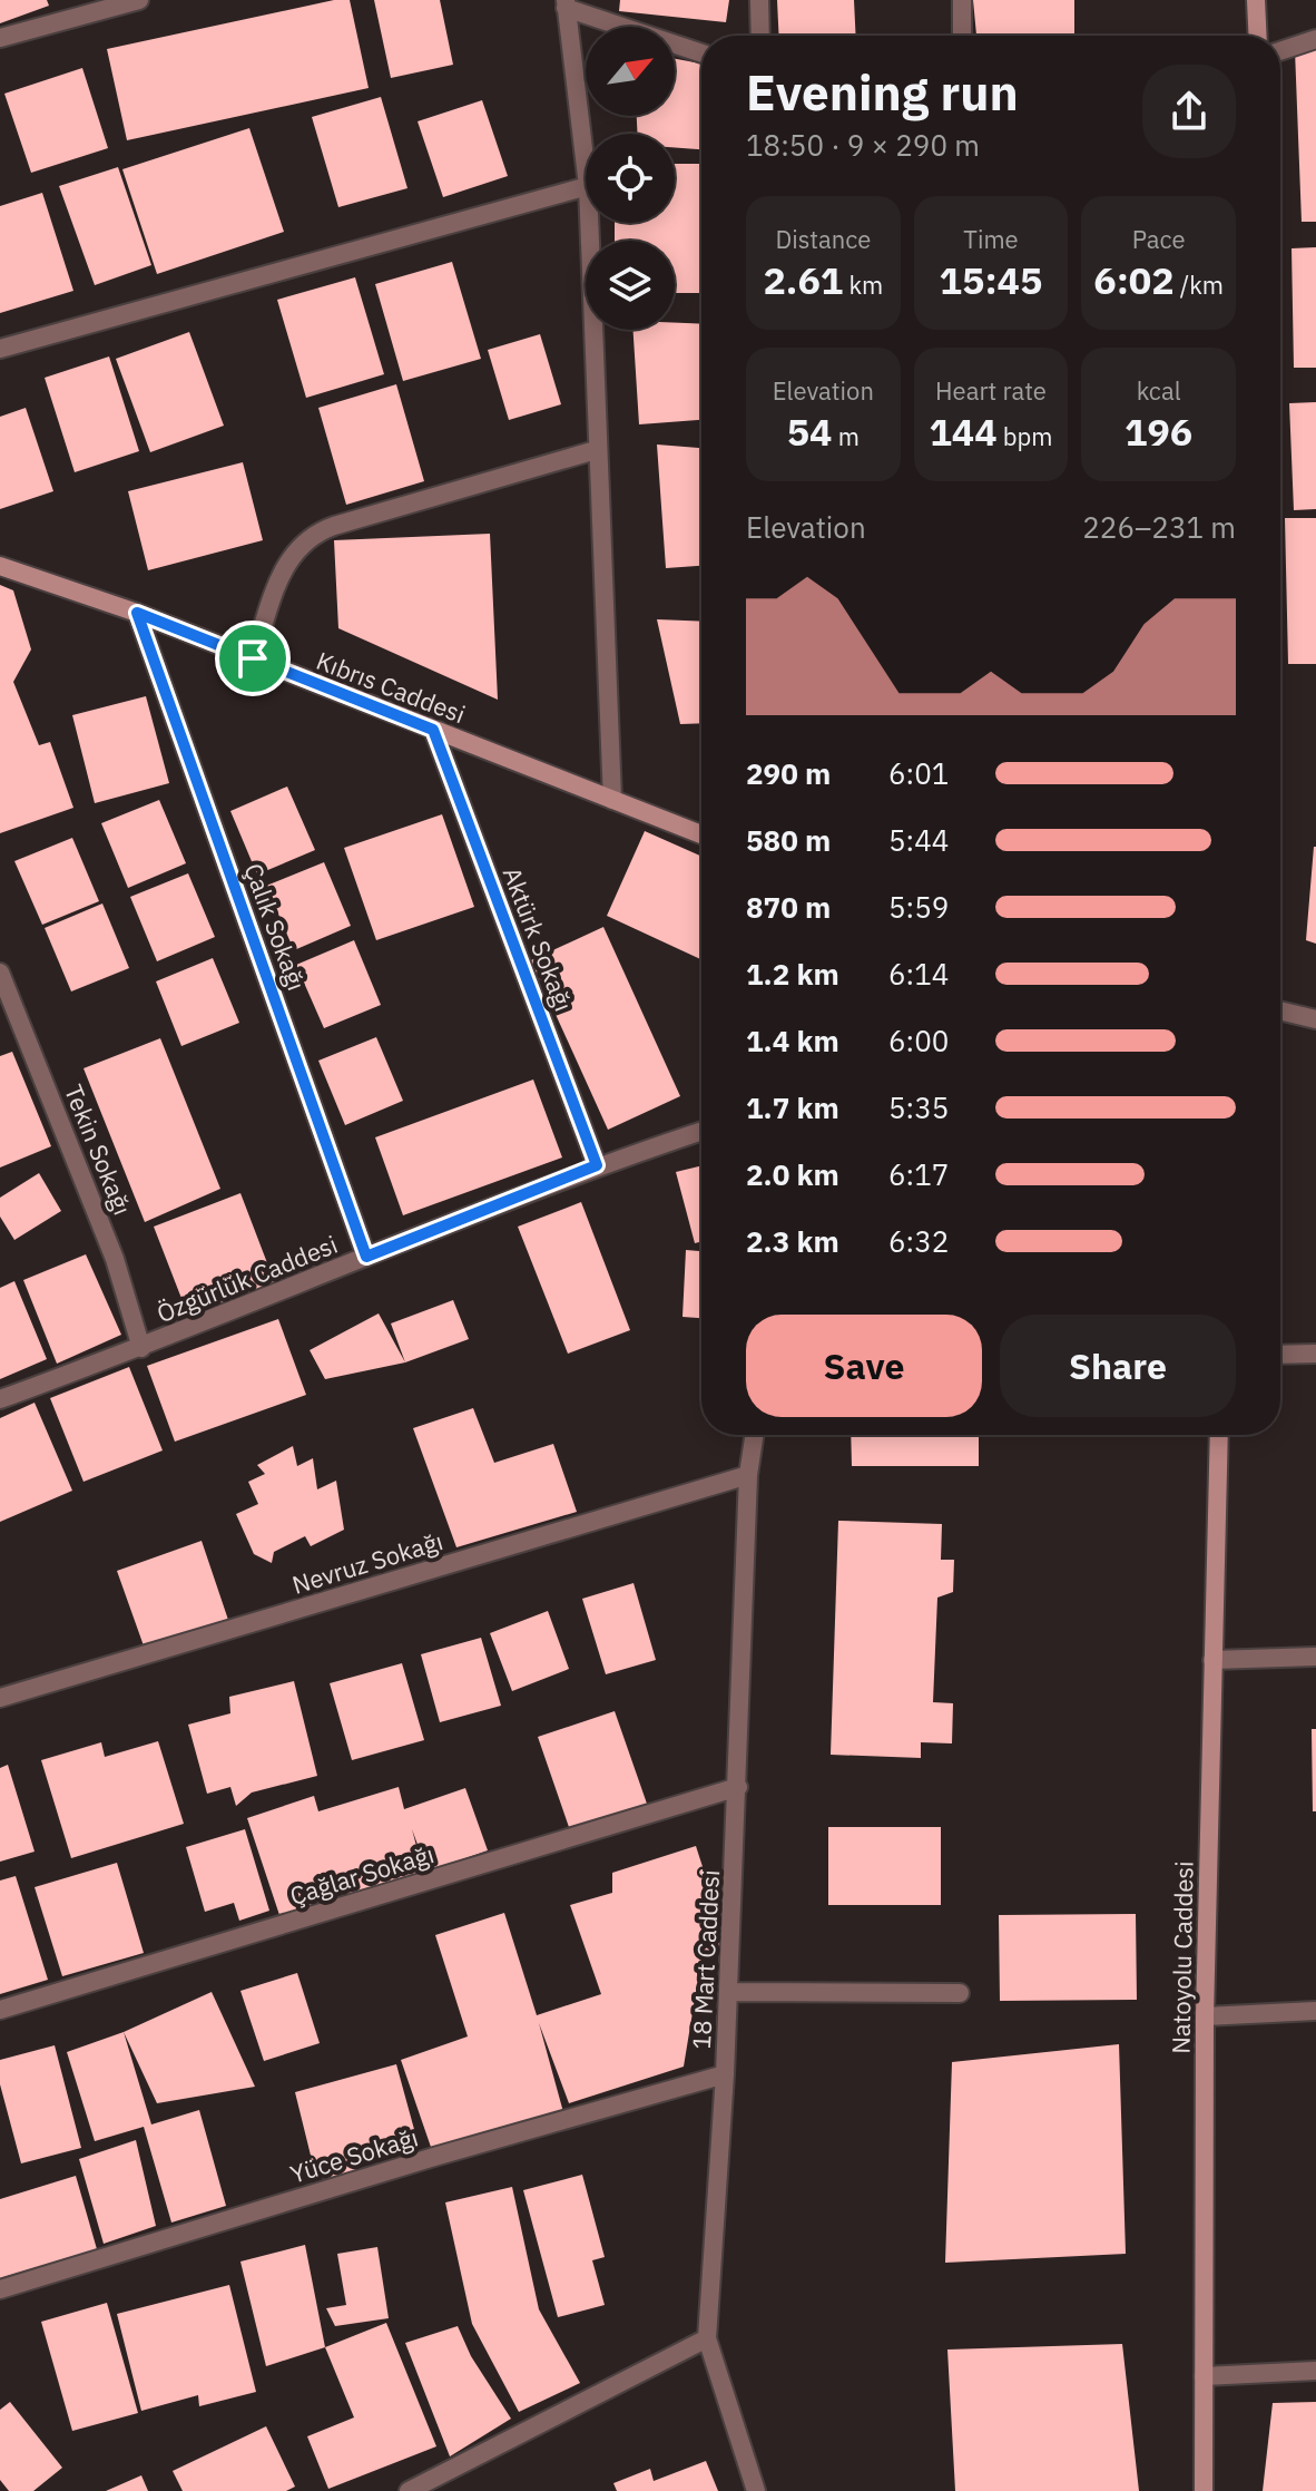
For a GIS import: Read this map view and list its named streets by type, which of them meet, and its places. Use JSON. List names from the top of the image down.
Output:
{
  "streets": {
    "main road": ["Kıbrıs Caddesi", "Natoyolu Caddesi"],
    "street": [
      "Çalık Sokağı",
      "Aktürk Sokağı",
      "Tekin Sokağı",
      "Özgürlük Caddesi",
      "Nevruz Sokağı",
      "Çağlar Sokağı",
      "18 Mart Caddesi",
      "Yüce Sokağı"
    ]
  },
  "crossings": [
    ["Kıbrıs Caddesi", "Çalık Sokağı"],
    ["Kıbrıs Caddesi", "Aktürk Sokağı"],
    ["Çalık Sokağı", "Özgürlük Caddesi"],
    ["Aktürk Sokağı", "Özgürlük Caddesi"],
    ["Tekin Sokağı", "Özgürlük Caddesi"],
    ["Nevruz Sokağı", "18 Mart Caddesi"],
    ["Çağlar Sokağı", "18 Mart Caddesi"],
    ["18 Mart Caddesi", "Yüce Sokağı"]
  ],
  "north": "top right",
  "page": {
    "heading": ["Evening run", "18:50 · 9 × 290 m"],
    "stats": [
      ["Distance", "2.61 km"],
      ["Time", "15:45"],
      ["Pace", "6:02 /km"],
      ["Elevation", "54 m"],
      ["Heart rate", "144 bpm"],
      ["kcal", "196"]
    ],
    "chart": ["Elevation", "226–231 m"],
    "list": [
      {
        "name": "290 m",
        "note": "6:01"
      },
      {
        "name": "580 m",
        "note": "5:44"
      },
      {
        "name": "870 m",
        "note": "5:59"
      },
      {
        "name": "1.2 km",
        "note": "6:14"
      },
      {
        "name": "1.4 km",
        "note": "6:00"
      },
      {
        "name": "1.7 km",
        "note": "5:35"
      },
      {
        "name": "2.0 km",
        "note": "6:17"
      },
      {
        "name": "2.3 km",
        "note": "6:32"
      }
    ],
    "buttons": ["Save", "Share"]
  }
}
